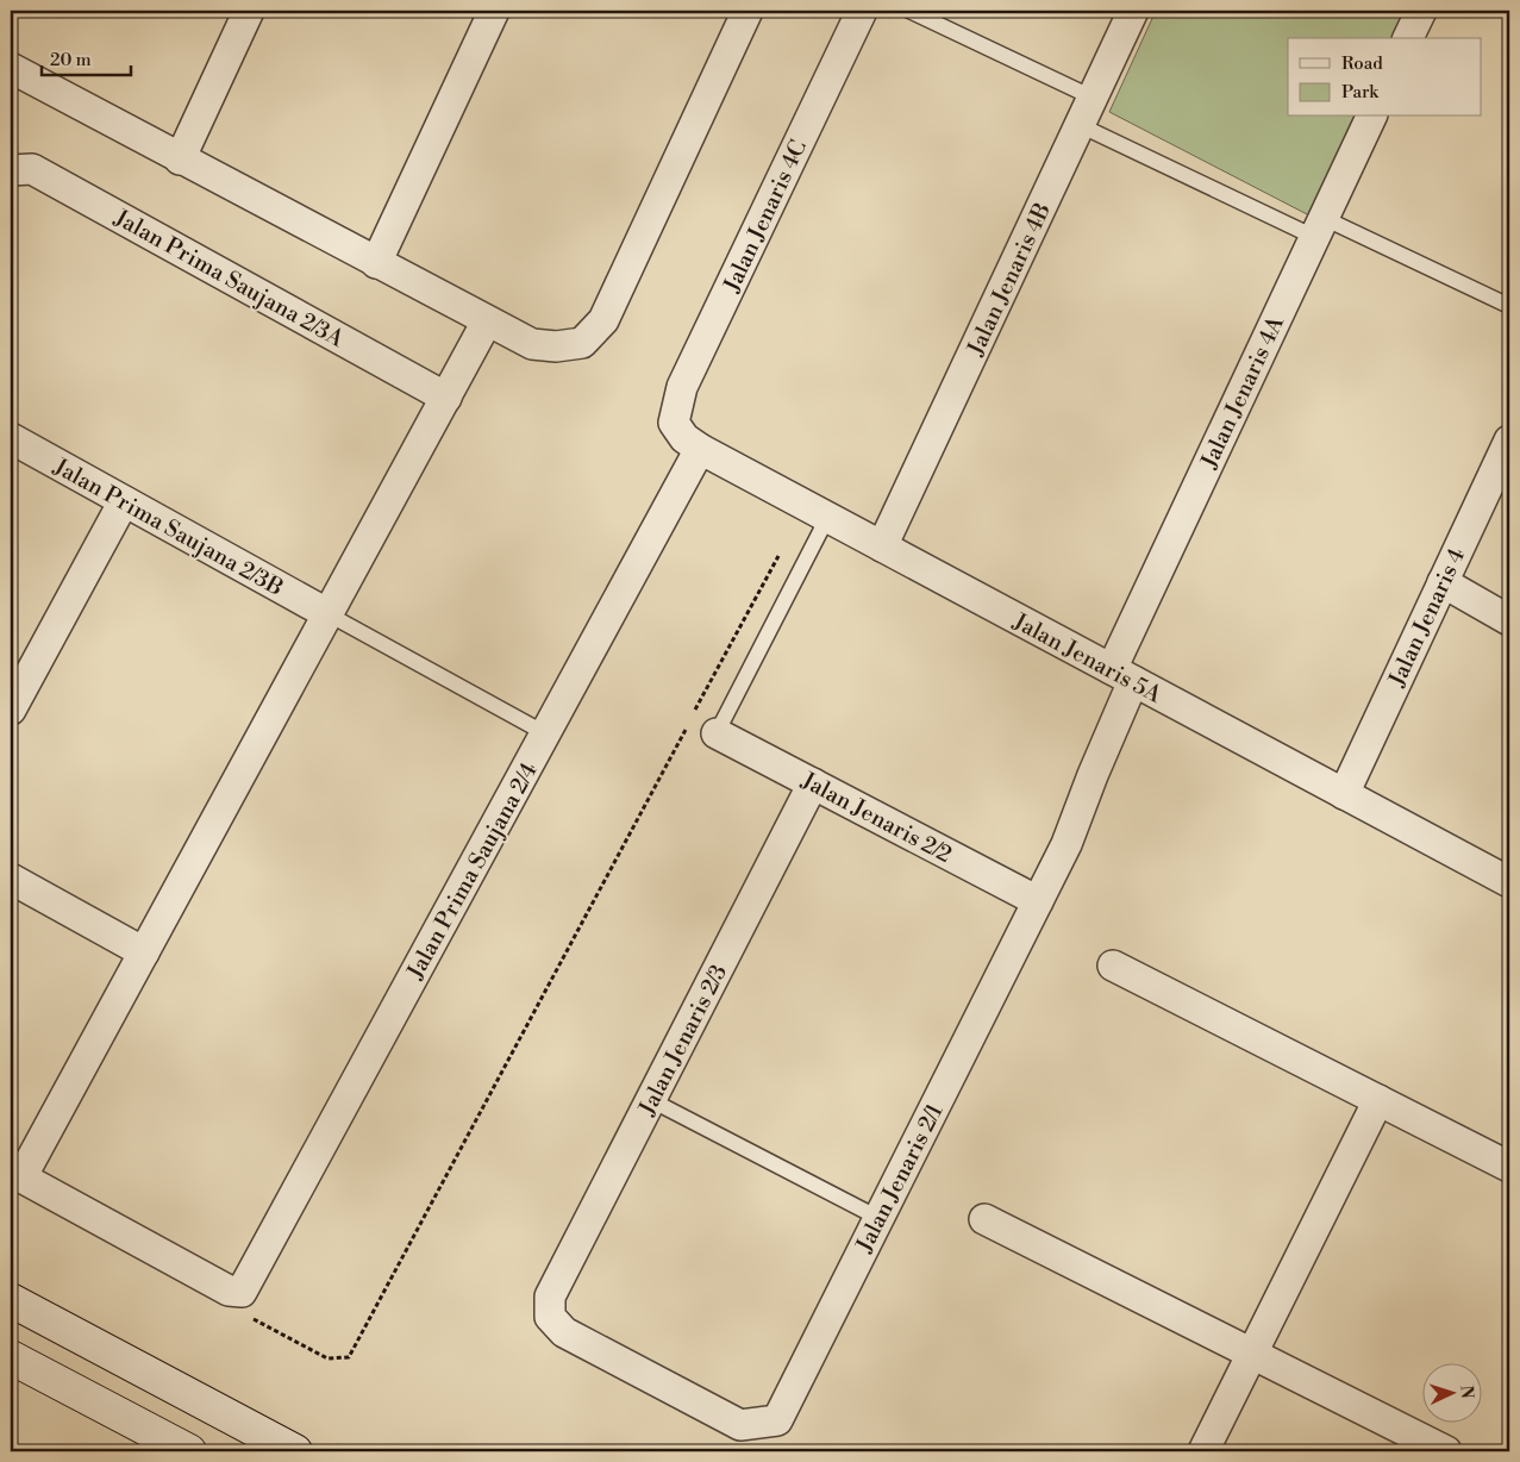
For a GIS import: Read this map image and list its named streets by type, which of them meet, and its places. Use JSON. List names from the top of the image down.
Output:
{
  "streets": {
    "street": [
      "Jalan Jenaris 4C",
      "Jalan Prima Saujana 2/3A",
      "Jalan Jenaris 4B",
      "Jalan Jenaris 4A",
      "Jalan Prima Saujana 2/3B",
      "Jalan Jenaris 4",
      "Jalan Jenaris 5A",
      "Jalan Jenaris 2/2",
      "Jalan Prima Saujana 2/4",
      "Jalan Jenaris 2/3",
      "Jalan Jenaris 2/1"
    ]
  },
  "crossings": [
    ["Jalan Jenaris 4C", "Jalan Jenaris 5A"],
    ["Jalan Jenaris 4B", "Jalan Jenaris 5A"],
    ["Jalan Jenaris 4A", "Jalan Jenaris 5A"],
    ["Jalan Jenaris 4A", "Jalan Jenaris 2/1"],
    ["Jalan Jenaris 4", "Jalan Jenaris 5A"],
    ["Jalan Jenaris 5A", "Jalan Prima Saujana 2/4"],
    ["Jalan Jenaris 5A", "Jalan Jenaris 2/1"],
    ["Jalan Jenaris 2/2", "Jalan Jenaris 2/3"],
    ["Jalan Jenaris 2/2", "Jalan Jenaris 2/1"],
    ["Jalan Jenaris 2/3", "Jalan Jenaris 2/1"]
  ],
  "legend": ["Road", "Park"],
  "scale_bar": "20 m",
  "north": "right"
}
